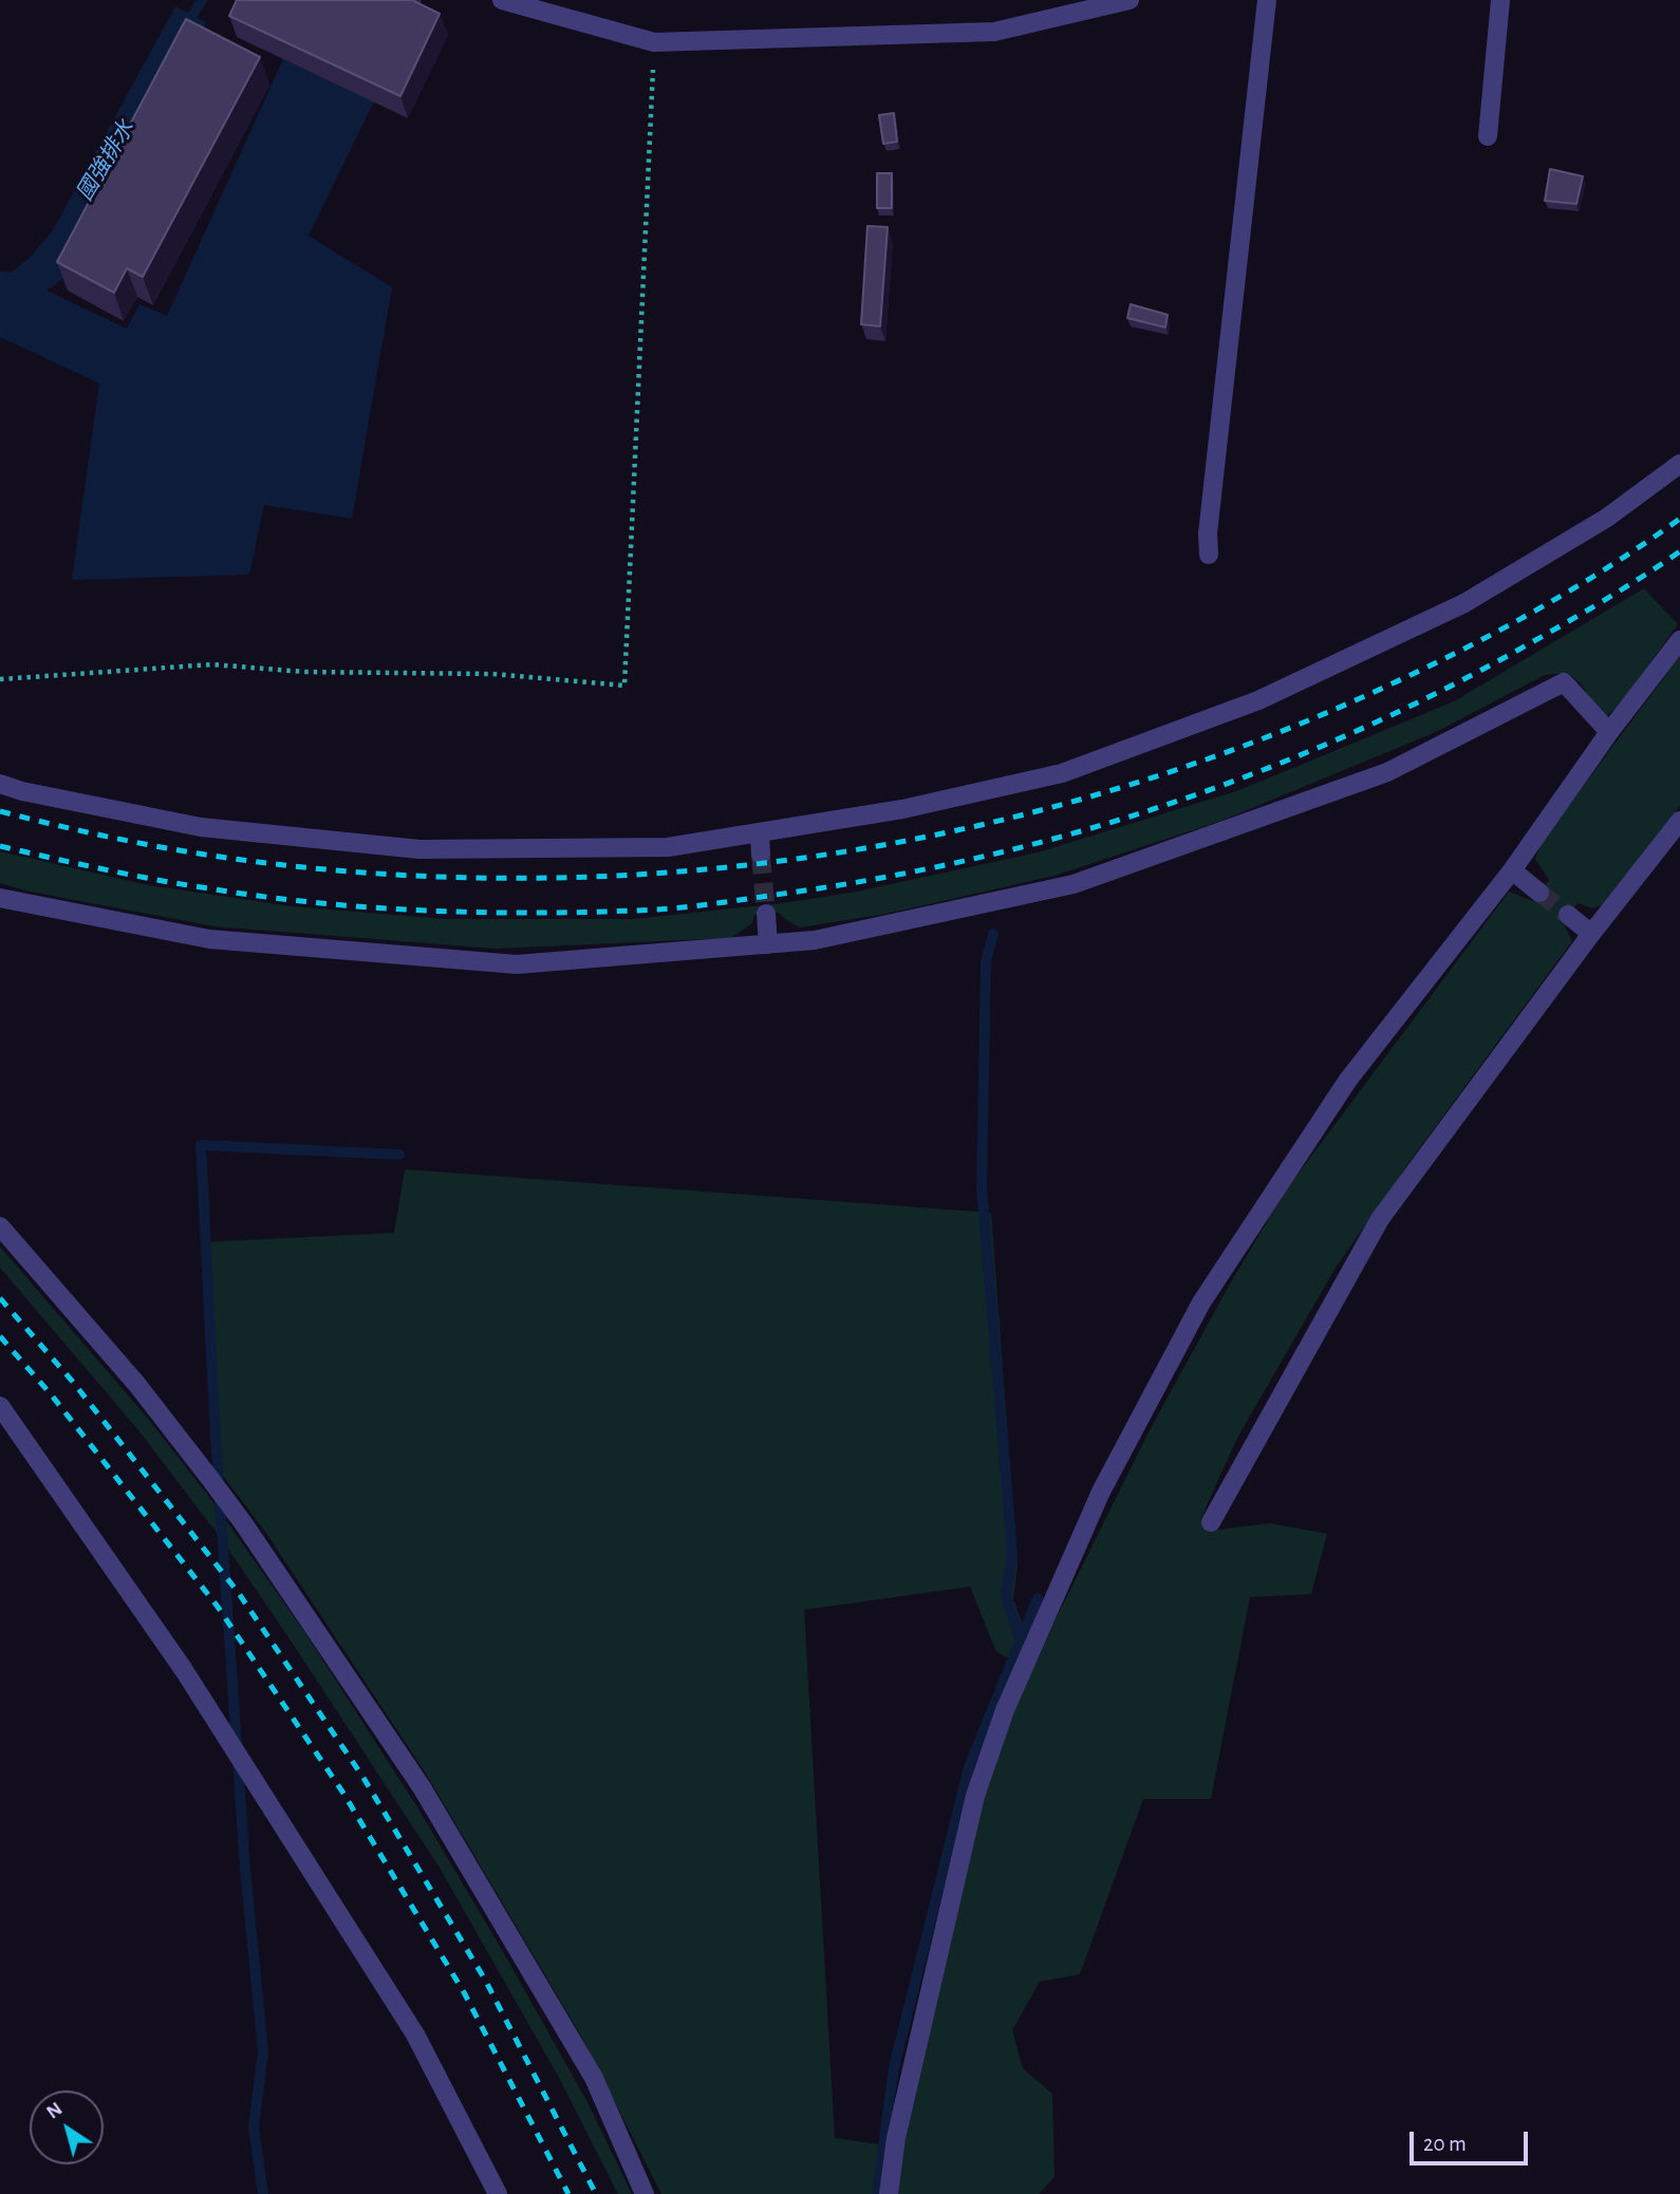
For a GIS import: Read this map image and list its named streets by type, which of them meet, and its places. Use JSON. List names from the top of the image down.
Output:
{
  "water": ["國強排水"],
  "scale_bar": "20 m",
  "north": "top left"
}
